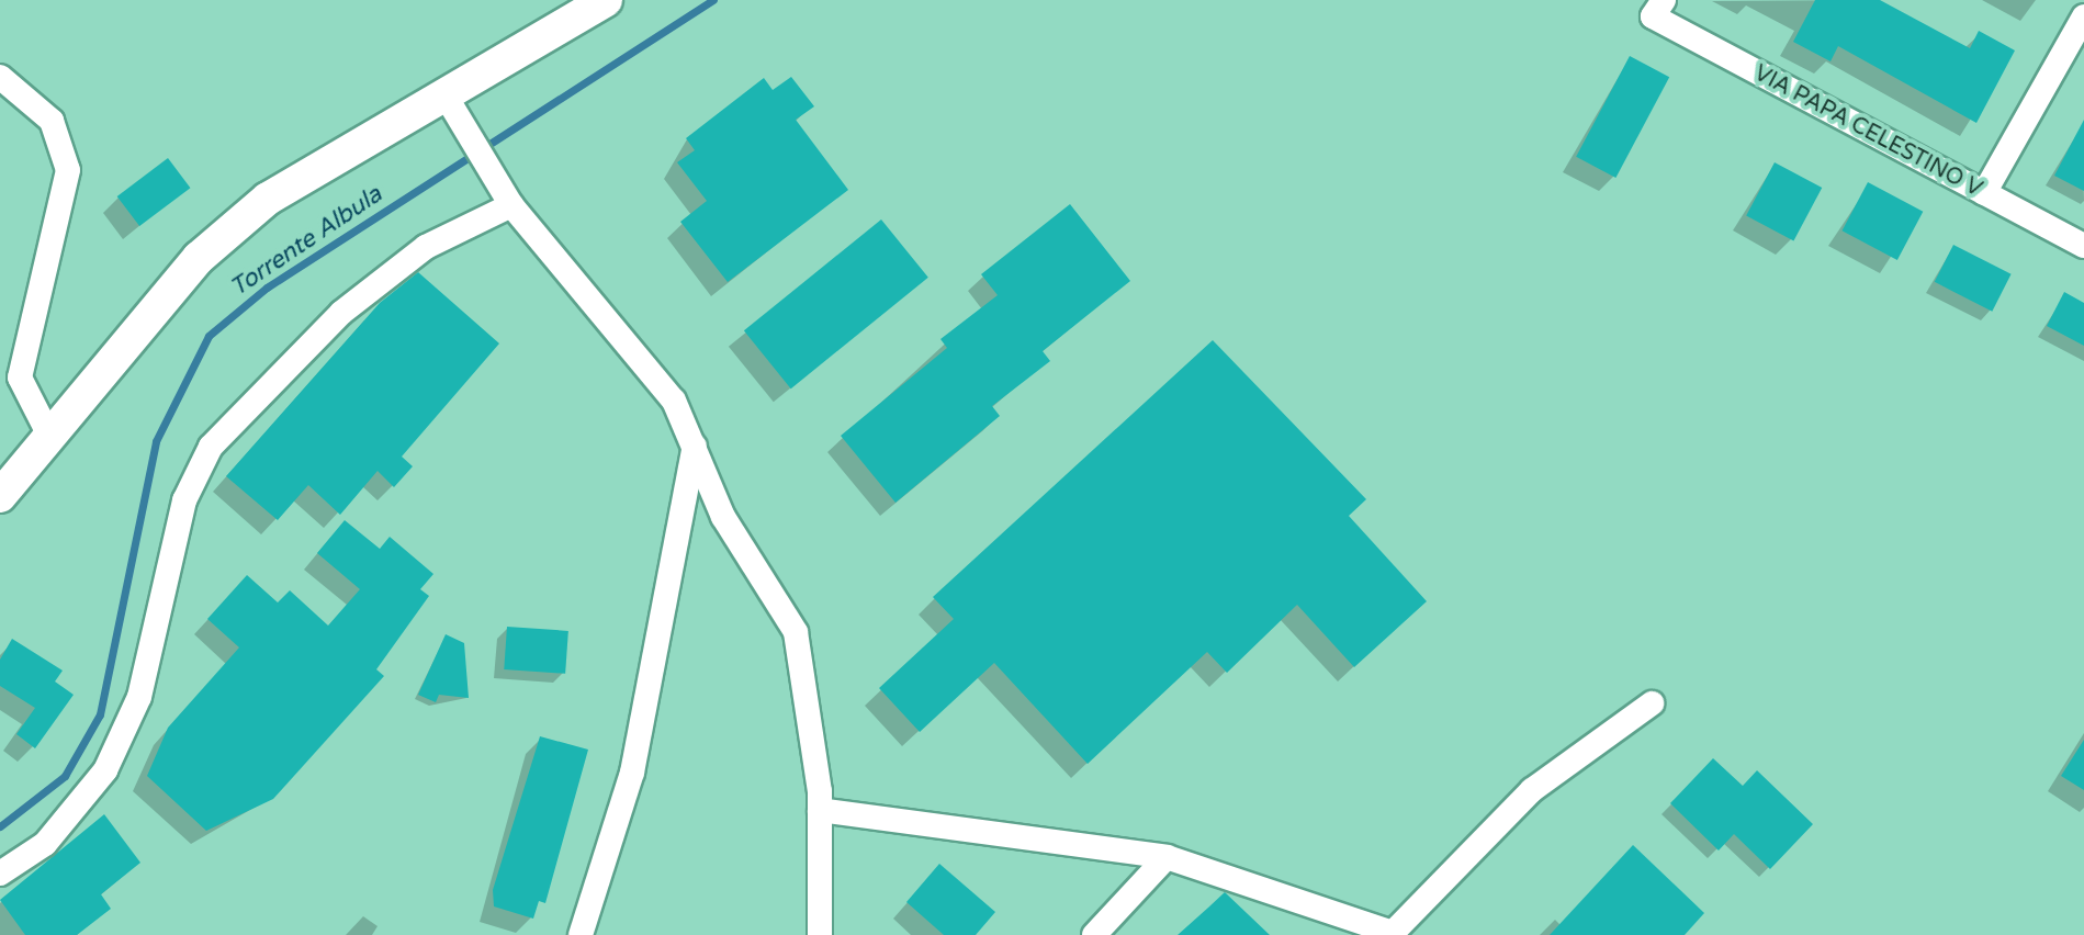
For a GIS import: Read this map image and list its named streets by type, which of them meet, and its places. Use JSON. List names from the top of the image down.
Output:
{
  "streets": {
    "street": ["VIA PAPA CELESTINO V"]
  },
  "water": ["Torrente Albula"]
}
